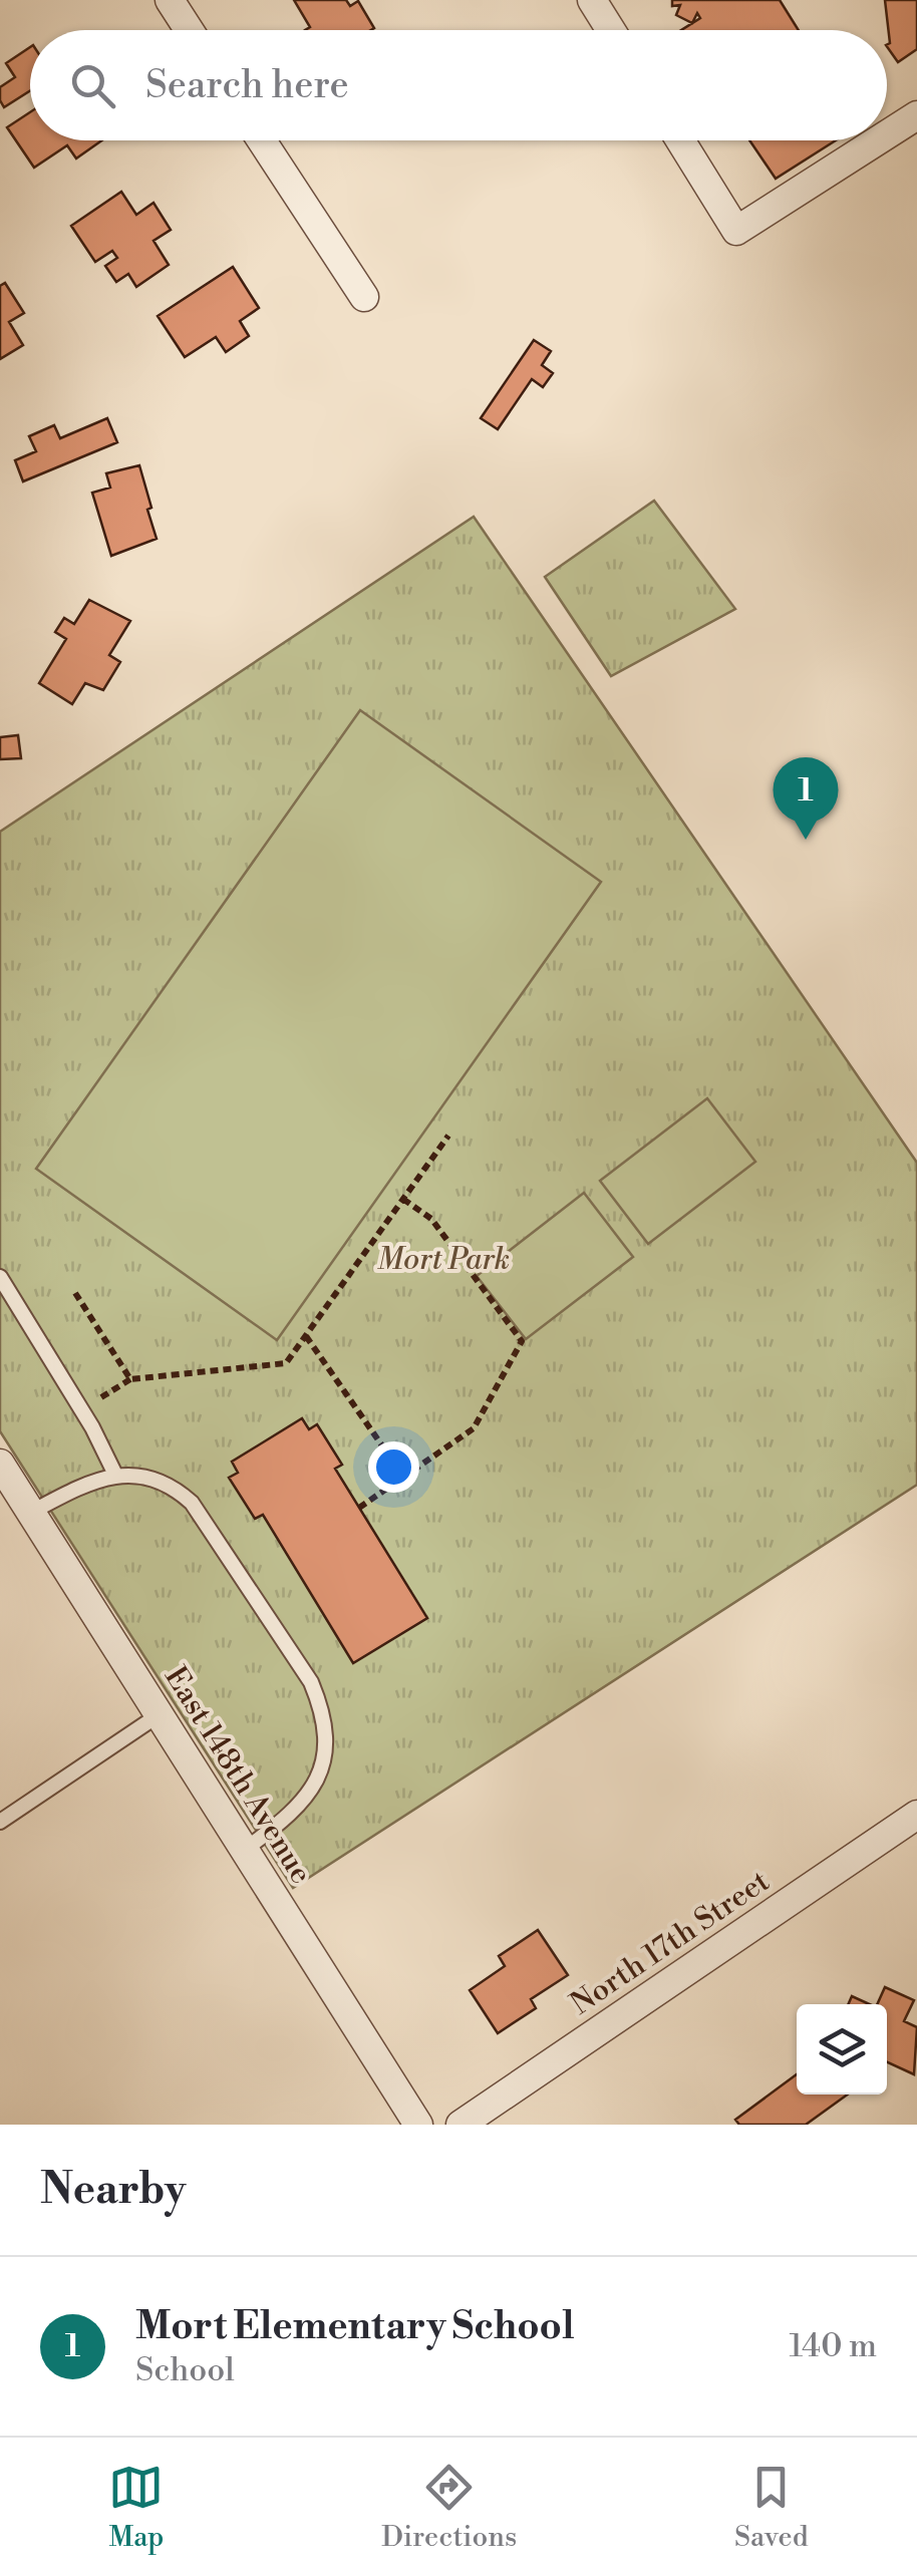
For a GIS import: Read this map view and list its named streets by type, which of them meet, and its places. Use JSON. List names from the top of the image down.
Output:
{
  "streets": {
    "street": ["East 148th Avenue", "North 17th Street"]
  },
  "parks": ["Mort Park"],
  "page": {
    "search": "Search here",
    "pins": "1",
    "heading": "Nearby",
    "list": [
      {
        "mark": "1",
        "name": "Mort Elementary School",
        "note": "School",
        "value": "140 m"
      }
    ],
    "nav": ["Map", "Directions", "Saved"]
  }
}
